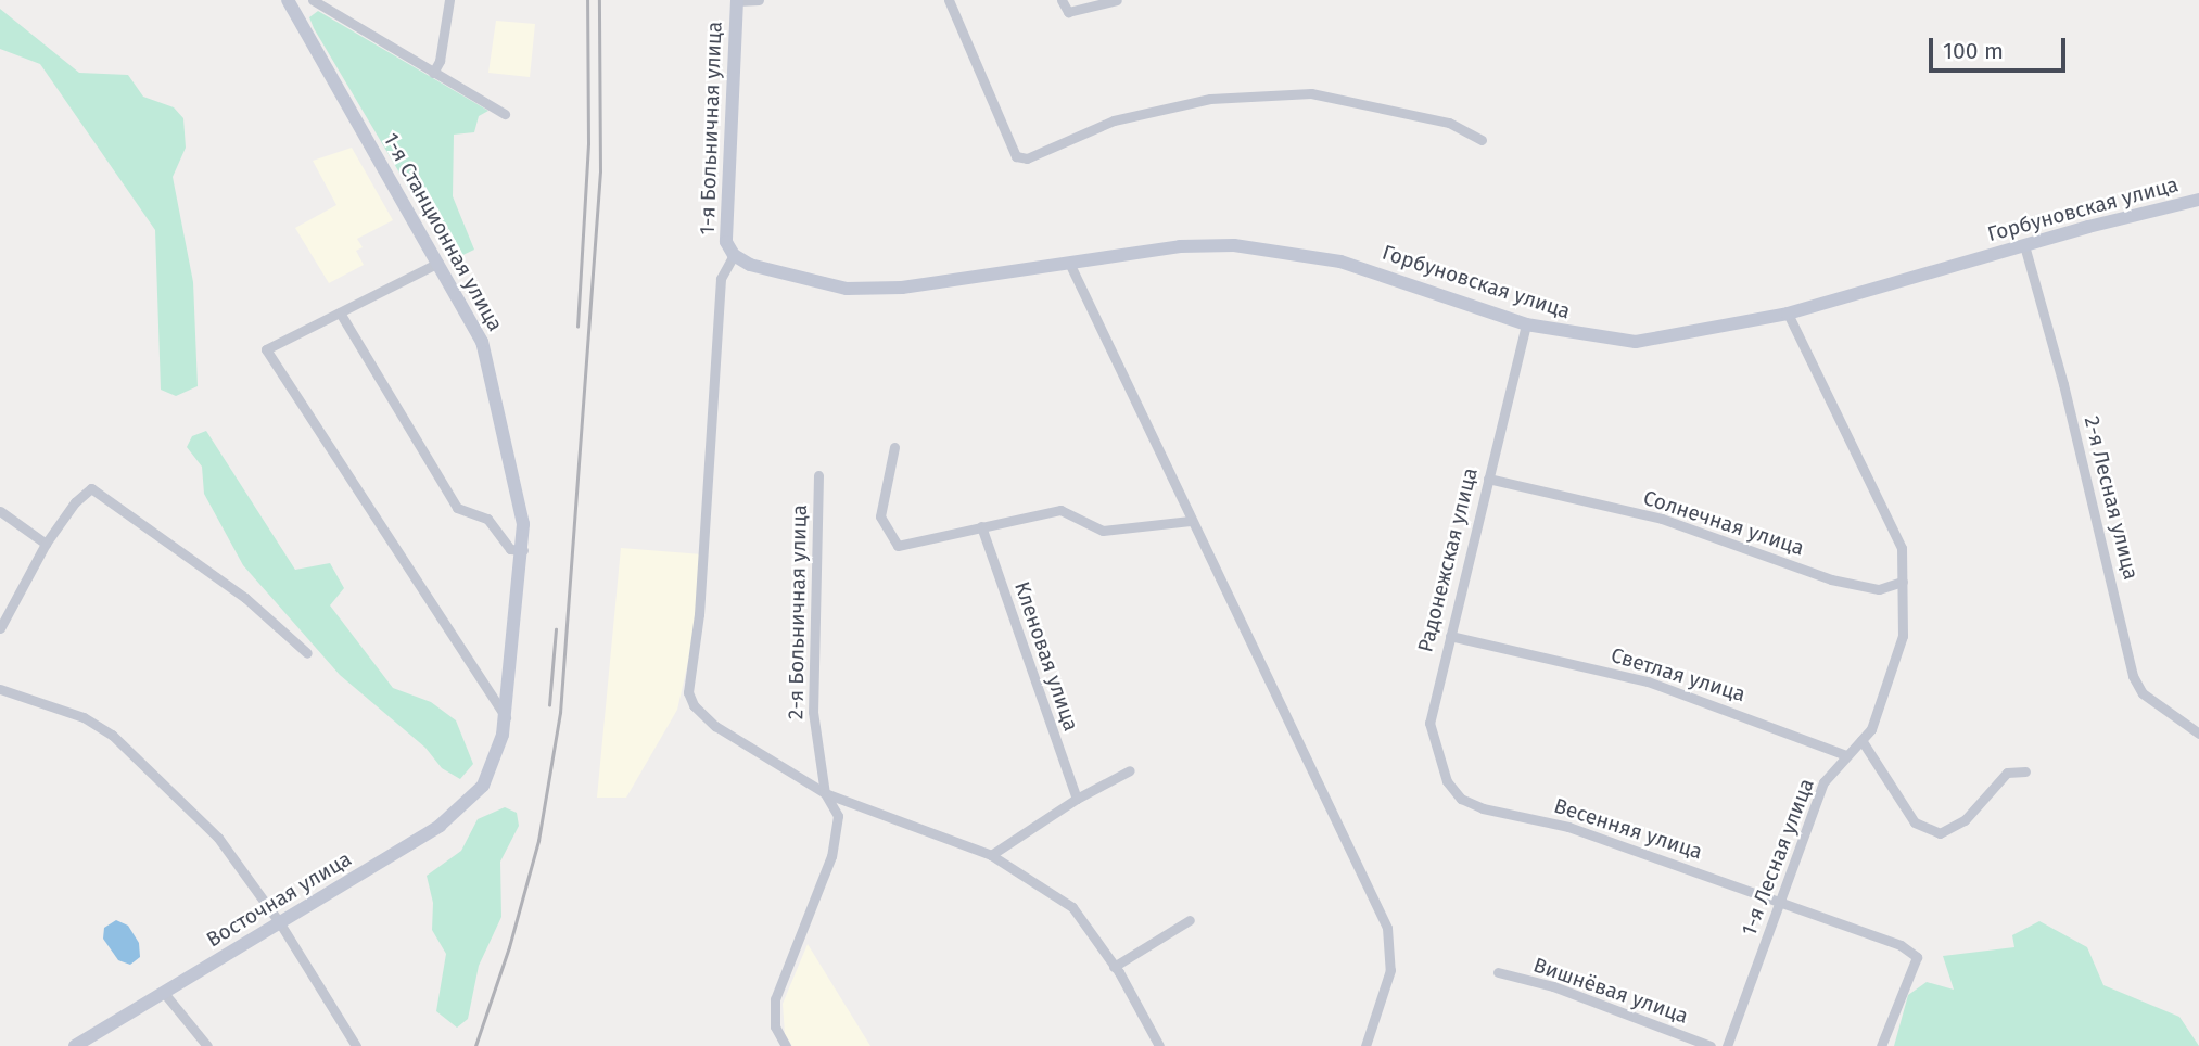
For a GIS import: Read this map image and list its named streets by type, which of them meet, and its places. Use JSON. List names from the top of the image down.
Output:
{
  "streets": {
    "main road": [
      "1-я Больничная улица",
      "Горбуновская улица",
      "1-я Станционная улица",
      "Восточная улица"
    ],
    "street": [
      "2-я Лесная улица",
      "Солнечная улица",
      "Радонежская улица",
      "2-я Больничная улица",
      "Кленовая улица",
      "Светлая улица",
      "Весенняя улица",
      "1-я Лесная улица",
      "Вишнёвая улица"
    ]
  },
  "crossings": [
    ["1-я Больничная улица", "Горбуновская улица"],
    ["Горбуновская улица", "2-я Лесная улица"],
    ["Горбуновская улица", "Радонежская улица"],
    ["Горбуновская улица", "1-я Лесная улица"],
    ["1-я Станционная улица", "Восточная улица"],
    ["Солнечная улица", "Радонежская улица"],
    ["Солнечная улица", "1-я Лесная улица"],
    ["Радонежская улица", "Светлая улица"],
    ["Радонежская улица", "Весенняя улица"],
    ["Светлая улица", "1-я Лесная улица"],
    ["Весенняя улица", "1-я Лесная улица"]
  ],
  "scale_bar": "100 m"
}
